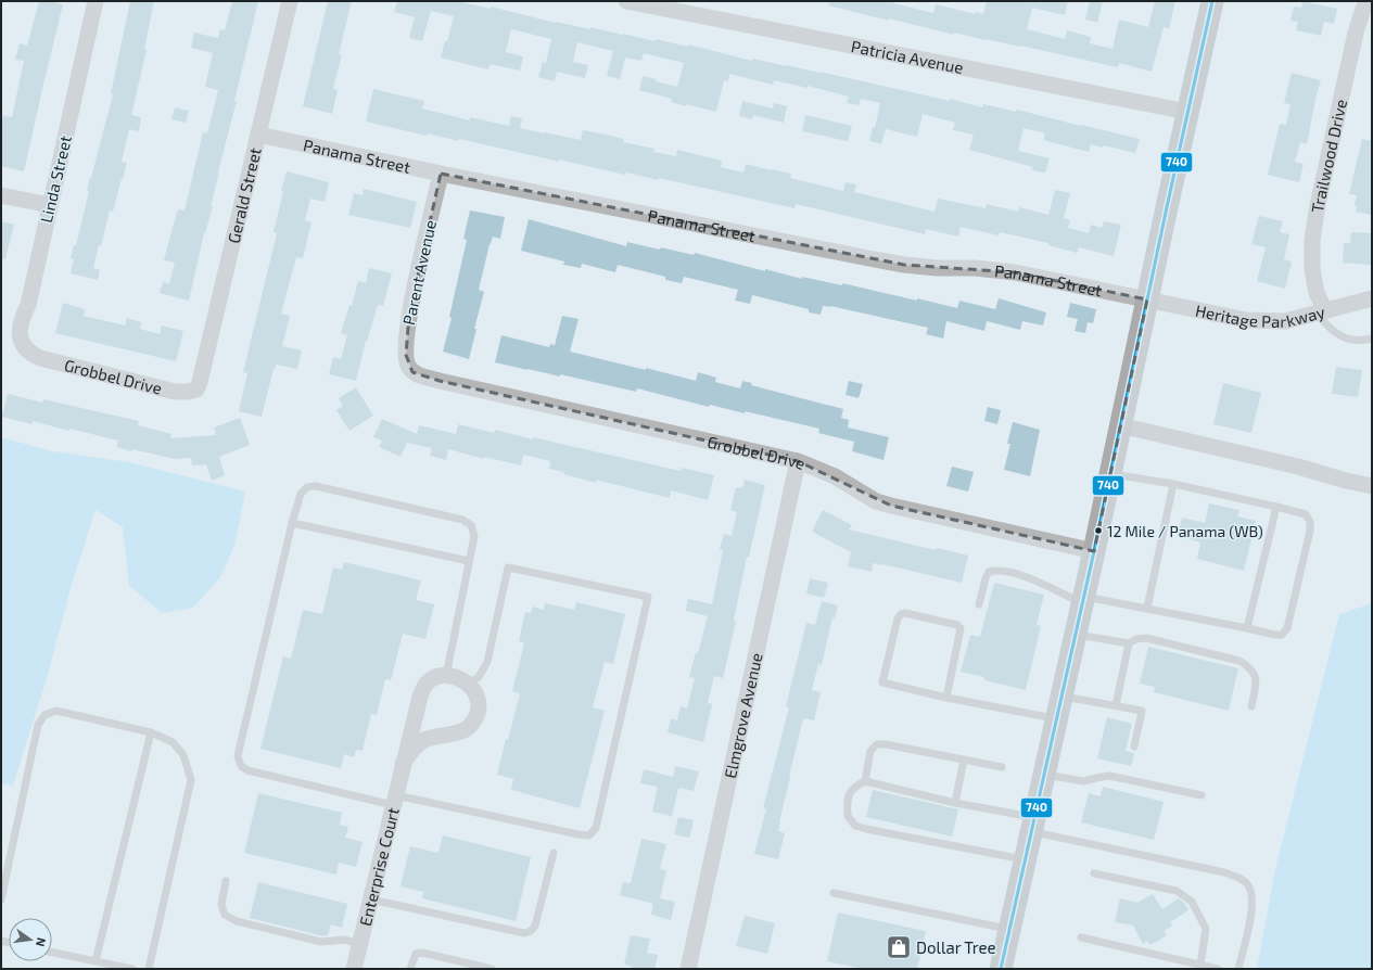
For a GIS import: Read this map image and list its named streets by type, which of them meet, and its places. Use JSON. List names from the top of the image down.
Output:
{
  "streets": {
    "street": [
      "Patricia Avenue",
      "Panama Street",
      "Trailwood Drive",
      "Linda Street",
      "Gerald Street",
      "Parent Avenue",
      "Heritage Parkway",
      "Grobbel Drive",
      "Elmgrove Avenue",
      "Enterprise Court"
    ]
  },
  "crossings": [
    ["Panama Street", "Gerald Street"],
    ["Panama Street", "Parent Avenue"],
    ["Panama Street", "Heritage Parkway"],
    ["Trailwood Drive", "Heritage Parkway"],
    ["Linda Street", "Grobbel Drive"],
    ["Gerald Street", "Grobbel Drive"],
    ["Parent Avenue", "Grobbel Drive"],
    ["Grobbel Drive", "Elmgrove Avenue"]
  ],
  "places": {
    "other": ["12 Mile / Panama (WB)"],
    "shop": ["Dollar Tree"]
  },
  "lines": ["transit line 740"],
  "north": "right"
}
